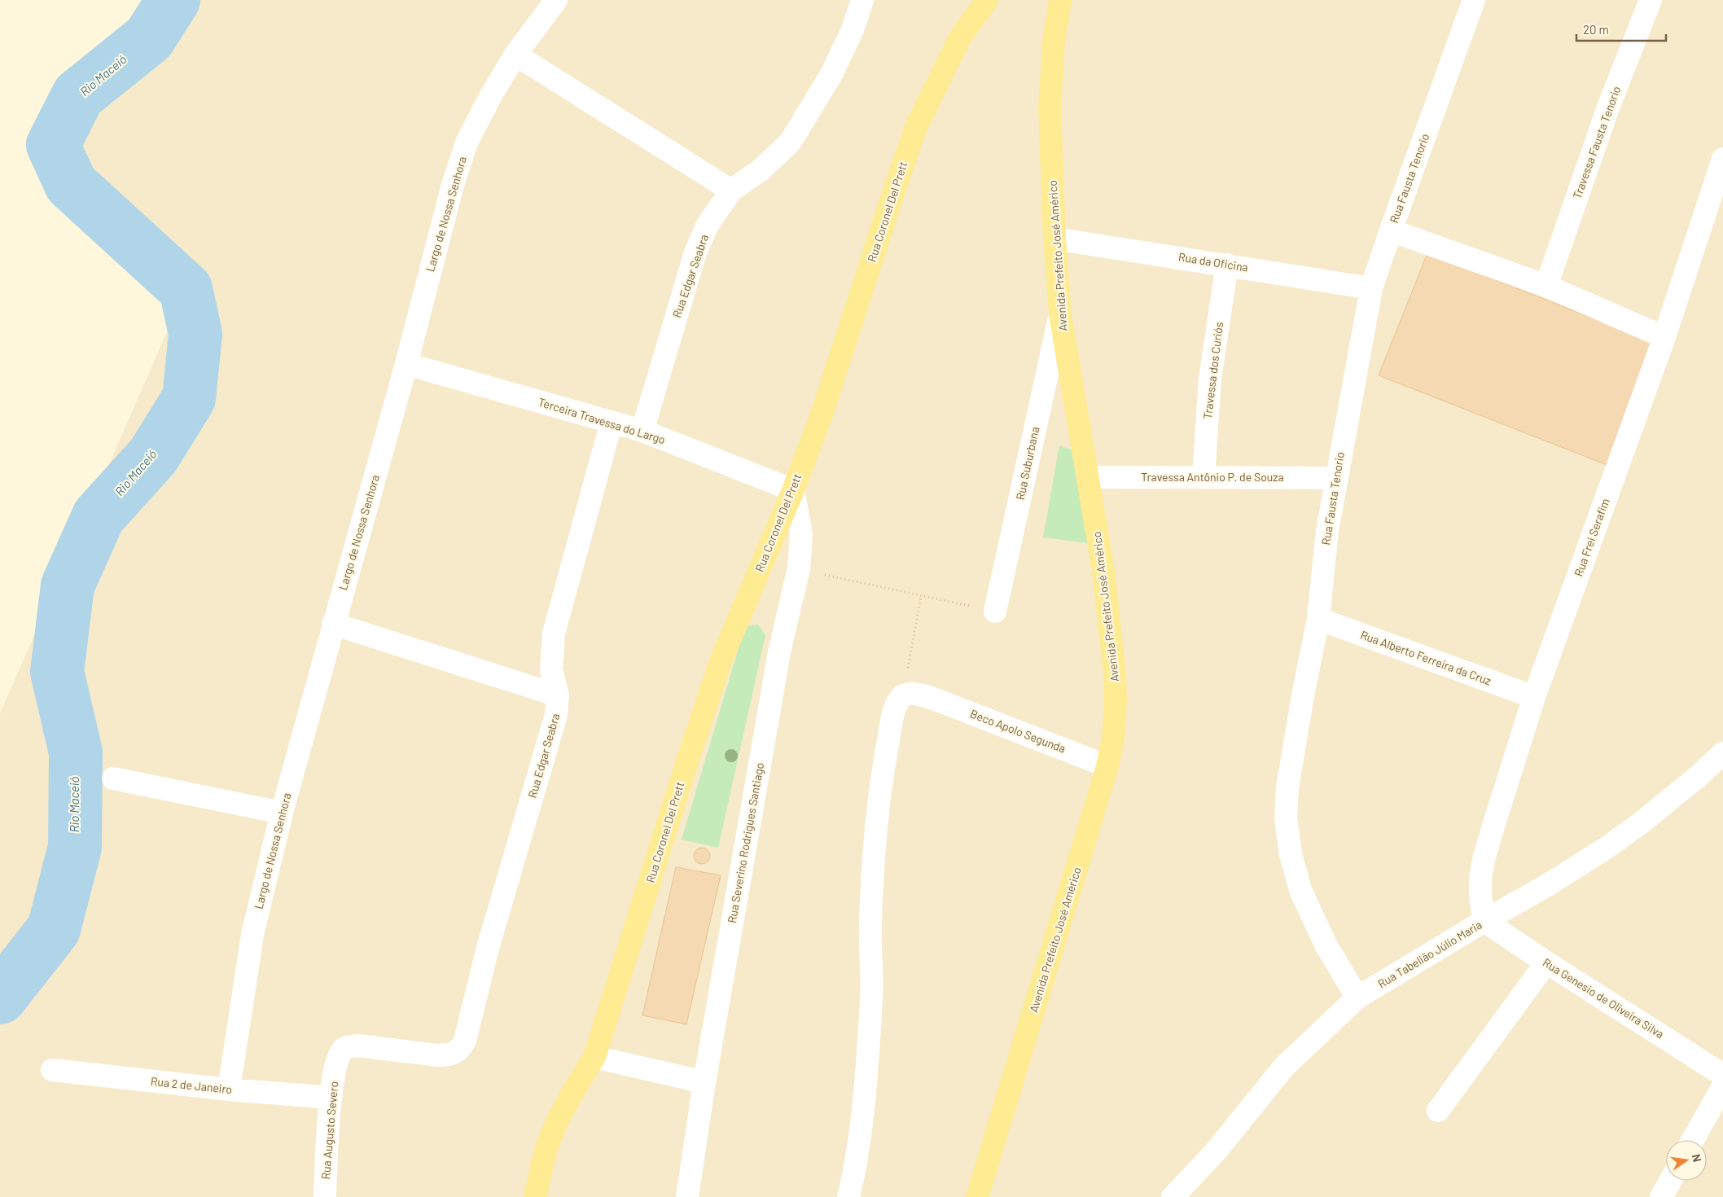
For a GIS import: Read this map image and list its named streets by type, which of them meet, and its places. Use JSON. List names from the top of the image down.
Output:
{
  "streets": {
    "main road": ["Rua Coronel Del Prett", "Avenida Prefeito José Américo"],
    "street": [
      "Travessa Fausta Tenorio",
      "Rua Fausta Tenorio",
      "Largo de Nossa Senhora",
      "Rua da Oficina",
      "Rua Edgar Seabra",
      "Travessa dos Curiós",
      "Terceira Travessa do Largo",
      "Rua Suburbana",
      "Travessa Antônio P. de Souza",
      "Rua Frei Serafim",
      "Rua Alberto Ferreira da Cruz",
      "Beco Apolo Segunda",
      "Rua Severino Rodrigues Santiago",
      "Rua Tabelião Júlio Maria",
      "Rua Genesio de Oliveira Silva",
      "Rua 2 de Janeiro",
      "Rua Augusto Severo"
    ]
  },
  "crossings": [
    ["Rua Fausta Tenorio", "Rua da Oficina"],
    ["Rua Fausta Tenorio", "Travessa Antônio P. de Souza"],
    ["Rua Fausta Tenorio", "Rua Alberto Ferreira da Cruz"],
    ["Rua Fausta Tenorio", "Rua Tabelião Júlio Maria"],
    ["Rua Coronel Del Prett", "Terceira Travessa do Largo"],
    ["Rua Coronel Del Prett", "Rua Severino Rodrigues Santiago"],
    ["Largo de Nossa Senhora", "Terceira Travessa do Largo"],
    ["Largo de Nossa Senhora", "Rua 2 de Janeiro"],
    ["Avenida Prefeito José Américo", "Rua da Oficina"],
    ["Avenida Prefeito José Américo", "Rua Suburbana"],
    ["Avenida Prefeito José Américo", "Travessa Antônio P. de Souza"],
    ["Avenida Prefeito José Américo", "Beco Apolo Segunda"],
    ["Rua da Oficina", "Travessa dos Curiós"],
    ["Rua Edgar Seabra", "Terceira Travessa do Largo"],
    ["Rua Edgar Seabra", "Rua Augusto Severo"],
    ["Travessa dos Curiós", "Travessa Antônio P. de Souza"],
    ["Terceira Travessa do Largo", "Rua Severino Rodrigues Santiago"],
    ["Rua Frei Serafim", "Rua Alberto Ferreira da Cruz"],
    ["Rua Frei Serafim", "Rua Tabelião Júlio Maria"],
    ["Rua Frei Serafim", "Rua Genesio de Oliveira Silva"],
    ["Rua Tabelião Júlio Maria", "Rua Genesio de Oliveira Silva"],
    ["Rua 2 de Janeiro", "Rua Augusto Severo"]
  ],
  "water": ["Rio Maceió"],
  "scale_bar": "20 m",
  "north": "right"
}
